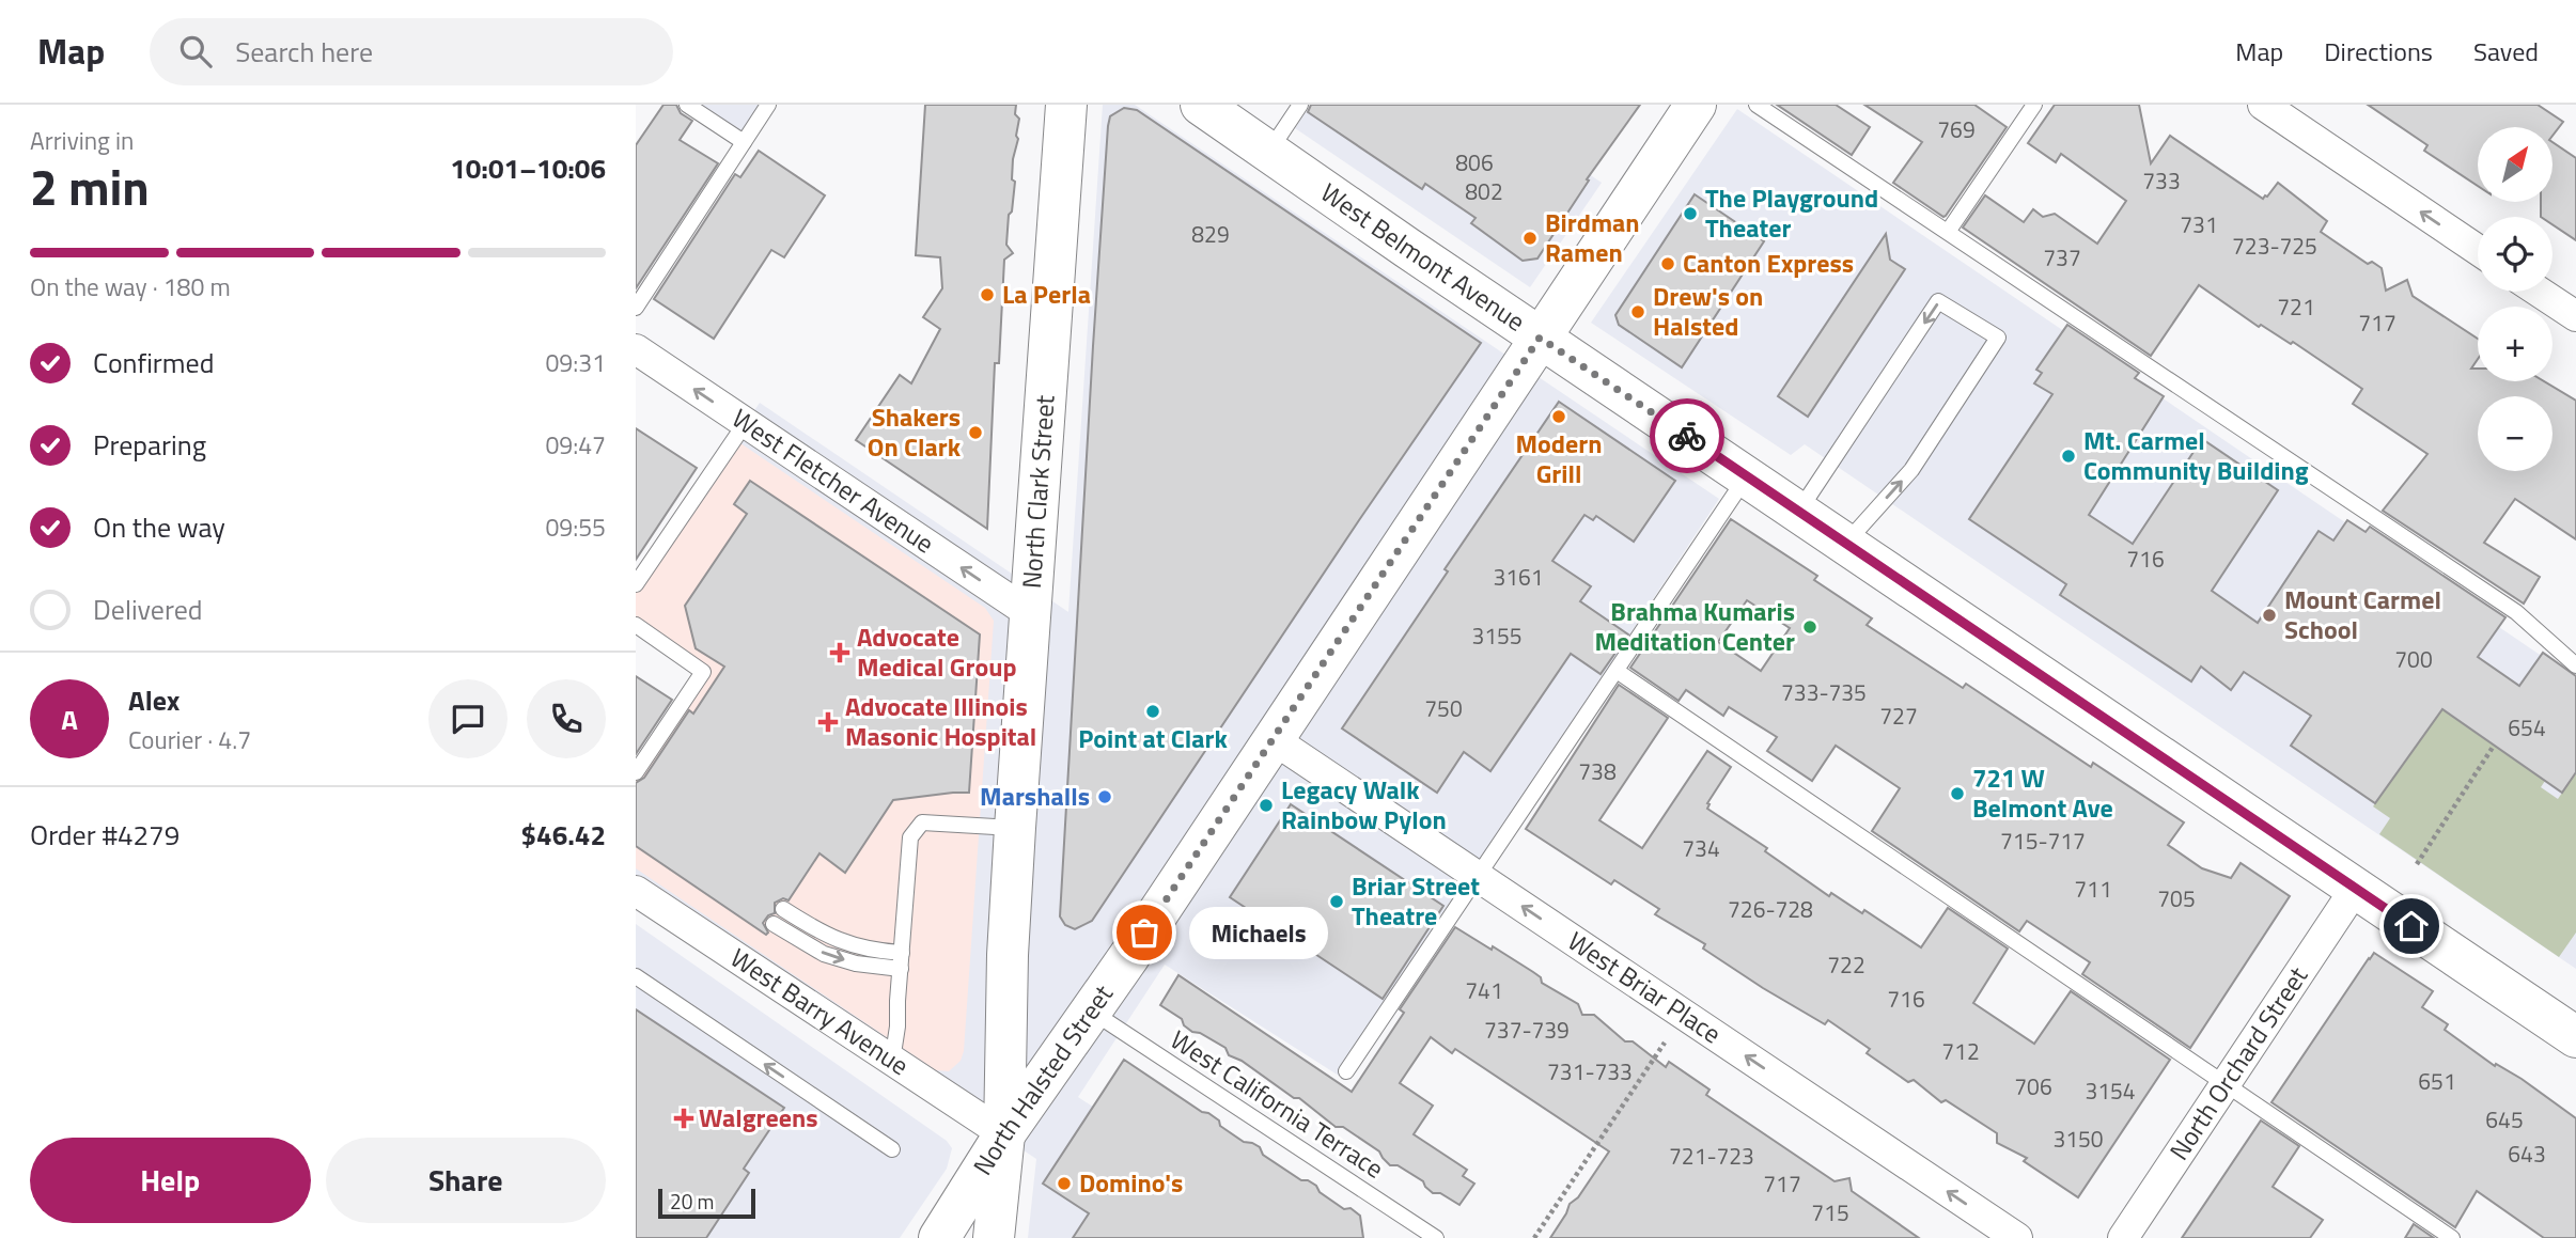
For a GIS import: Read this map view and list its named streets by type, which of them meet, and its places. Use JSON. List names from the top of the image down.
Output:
{
  "streets": {
    "main road": ["West Belmont Avenue", "North Clark Street", "North Halsted Street"],
    "street": [
      "West Fletcher Avenue",
      "West Briar Place",
      "West Barry Avenue",
      "North Orchard Street"
    ],
    "lane": ["West California Terrace"]
  },
  "crossings": [
    ["West Belmont Avenue", "North Orchard Street"],
    ["West Belmont Avenue", "North Halsted Street"],
    ["West Fletcher Avenue", "North Clark Street"],
    ["North Clark Street", "West Barry Avenue"],
    ["North Clark Street", "North Halsted Street"],
    ["West Briar Place", "North Halsted Street"],
    ["West Barry Avenue", "North Halsted Street"],
    ["North Halsted Street", "West California Terrace"]
  ],
  "one_way": ["West Fletcher Avenue", "West Briar Place"],
  "places": {
    "other": [
      "The Playground Theater",
      "Birdman Ramen",
      "Canton Express",
      "La Perla",
      "Drew's on Halsted",
      "Modern Grill",
      "Shakers On Clark",
      "Mt. Carmel Community Building",
      "Mount Carmel School",
      "Brahma Kumaris Meditation Center",
      "Point at Clark",
      "721 W Belmont Ave",
      "Marshalls",
      "Legacy Walk Rainbow Pylon",
      "Briar Street Theatre",
      "Michaels",
      "Domino's"
    ],
    "health": ["Advocate Medical Group", "Advocate Illinois Masonic Hospital", "Walgreens"]
  },
  "house_numbers": [
    "769",
    "806",
    "733",
    "802",
    "731",
    "829",
    "723-725",
    "737",
    "721",
    "717",
    "716",
    "3161",
    "3155",
    "700",
    "733-735",
    "750",
    "727",
    "654",
    "738",
    "715-717",
    "734",
    "711",
    "705",
    "726-728",
    "722",
    "741",
    "716",
    "737-739",
    "712",
    "731-733",
    "651",
    "706",
    "3154",
    "645",
    "3150",
    "643",
    "721-723",
    "717",
    "715"
  ],
  "scale_bar": "20 m",
  "north": "top right",
  "page": {
    "header": "Map",
    "search": "Search here",
    "nav": ["Map", "Directions", "Saved"],
    "heading": ["2 min", "Arriving in", "10:01–10:06"],
    "panel": [
      "Alex",
      "Courier · 4.7",
      "Order #4279",
      "$46.42"
    ],
    "map_buttons": ["+", "−"],
    "bar": "On the way · 180 m",
    "list": [
      ["Confirmed", "09:31"],
      ["Preparing", "09:47"],
      ["On the way", "09:55"],
      "Delivered"
    ],
    "round": "A",
    "bubble": "Michaels",
    "buttons": ["Help", "Share"],
    "scale": "20 m"
  }
}
